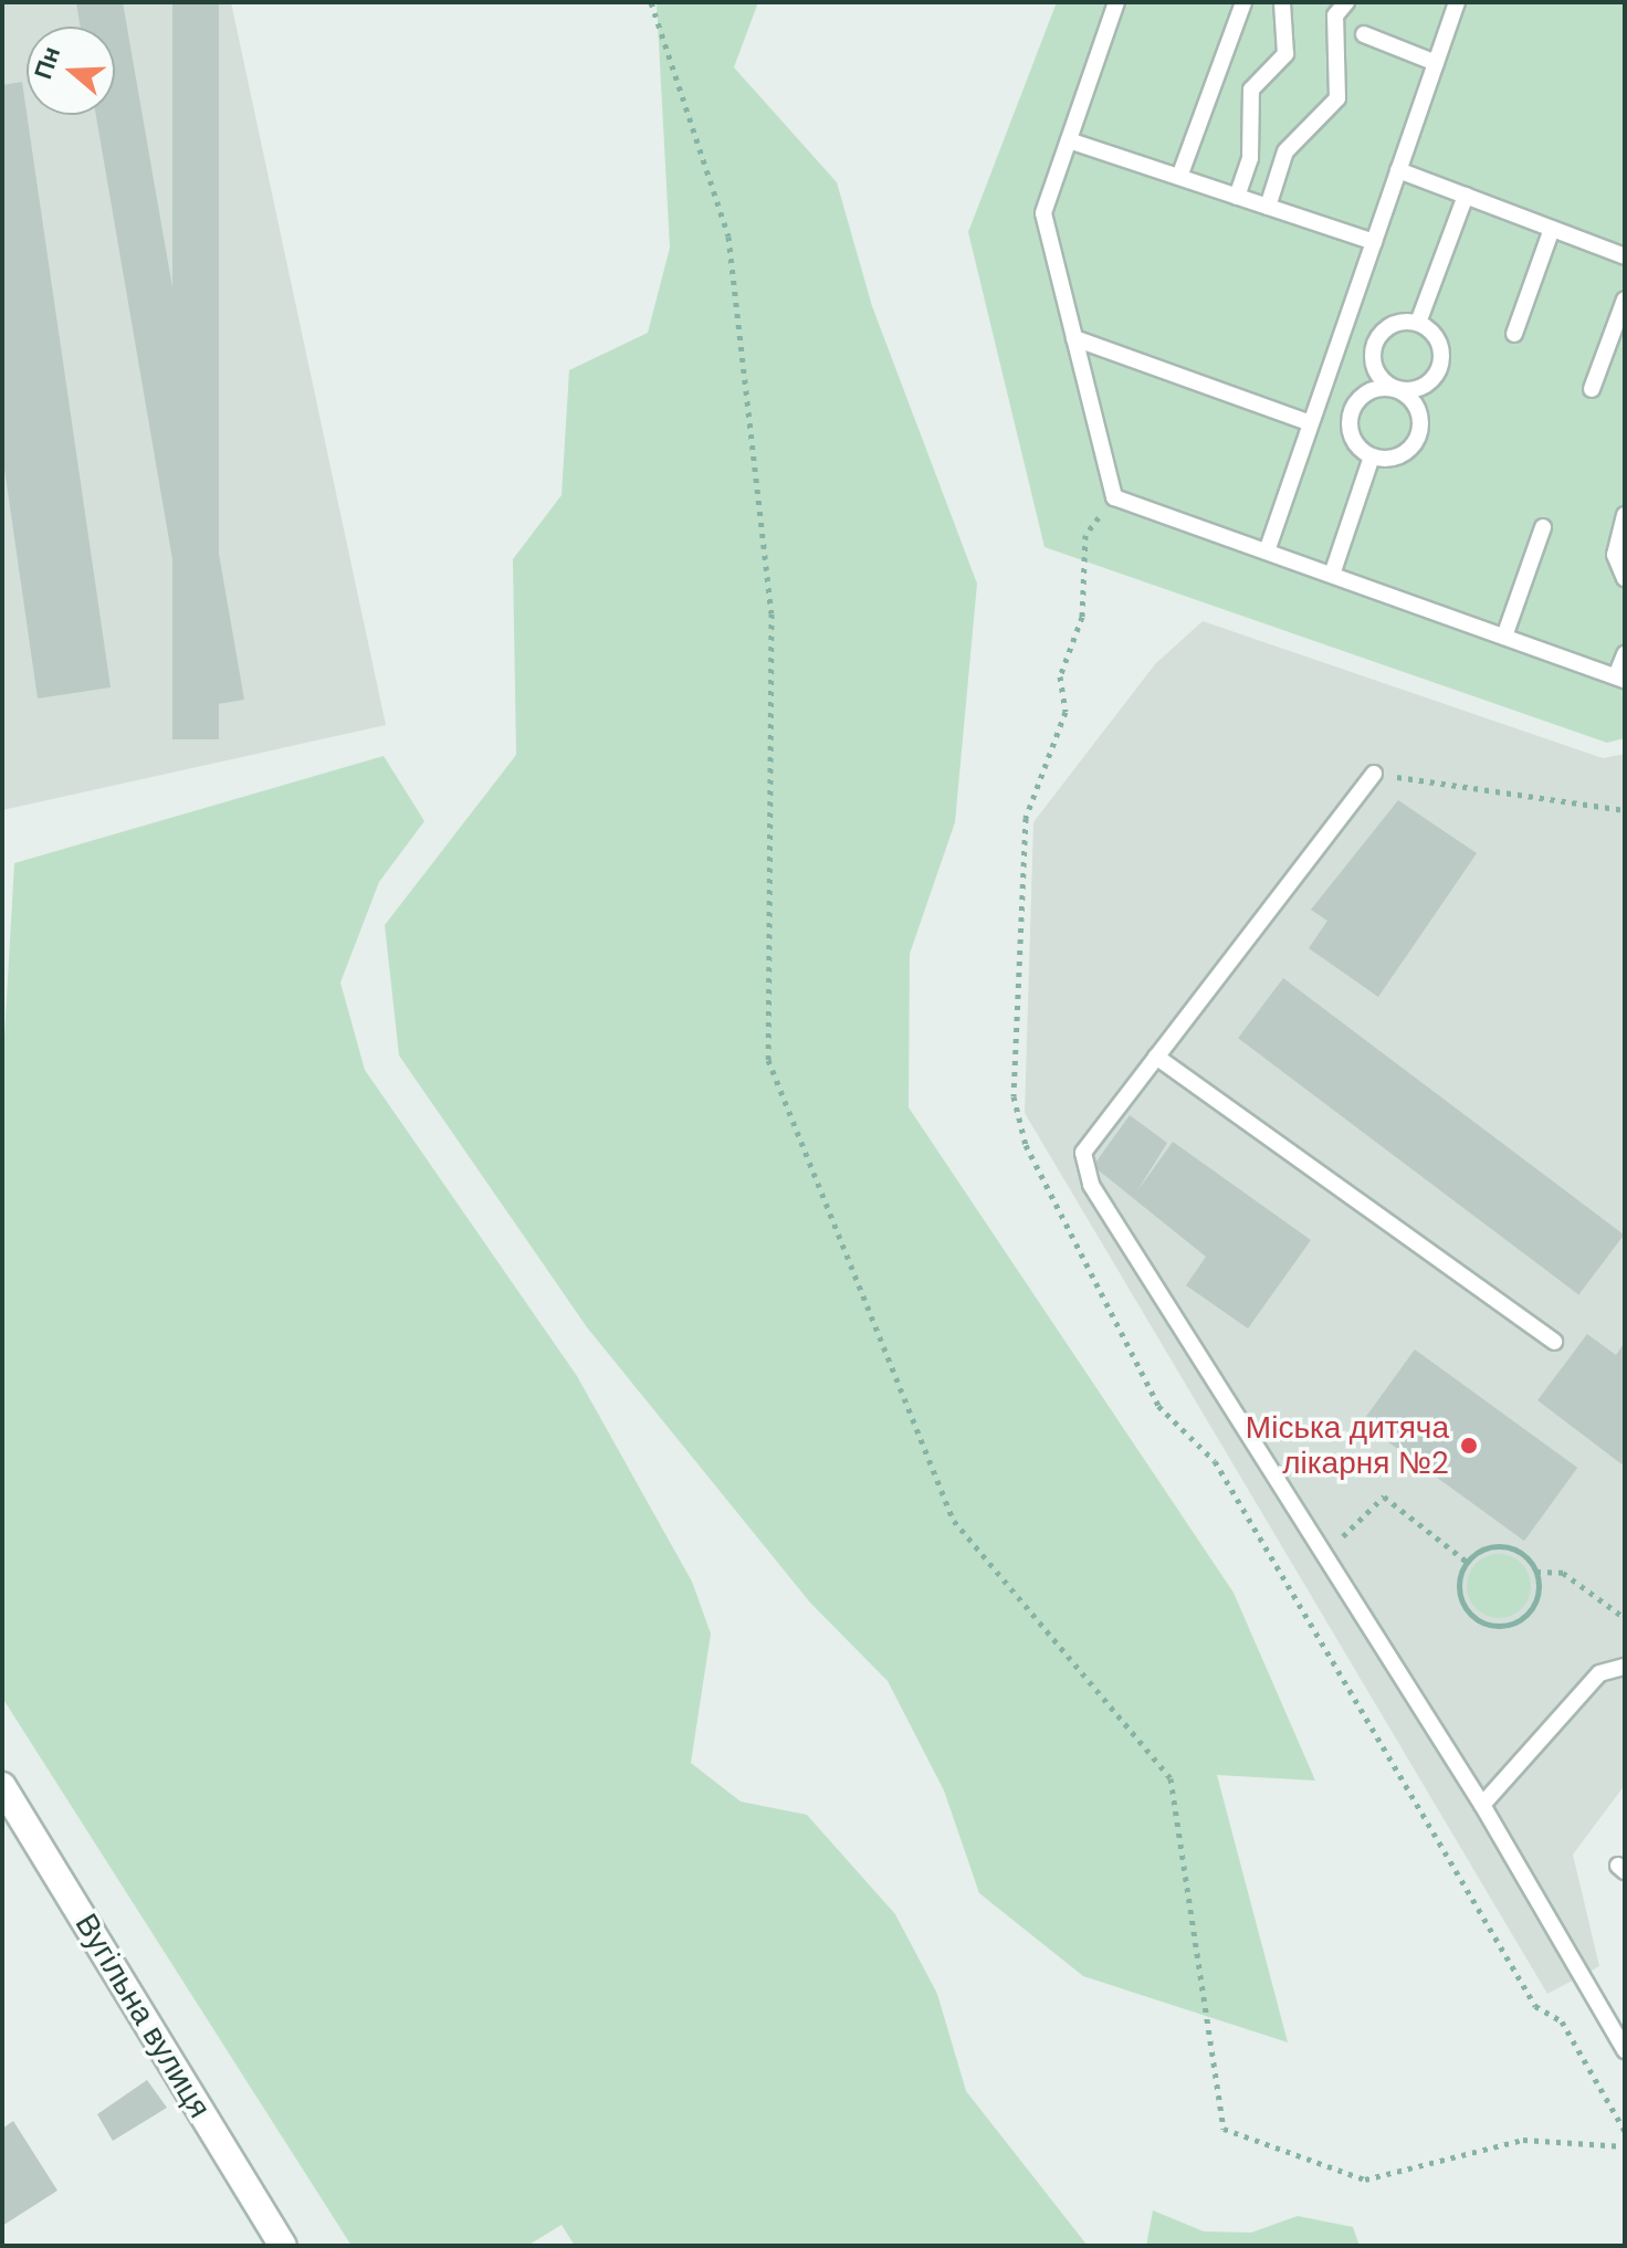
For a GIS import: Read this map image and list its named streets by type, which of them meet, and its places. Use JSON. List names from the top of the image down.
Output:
{
  "streets": {
    "street": ["Вугільна вулиця"]
  },
  "places": ["Міська дитяча лікарня №2"],
  "north": "left"
}
